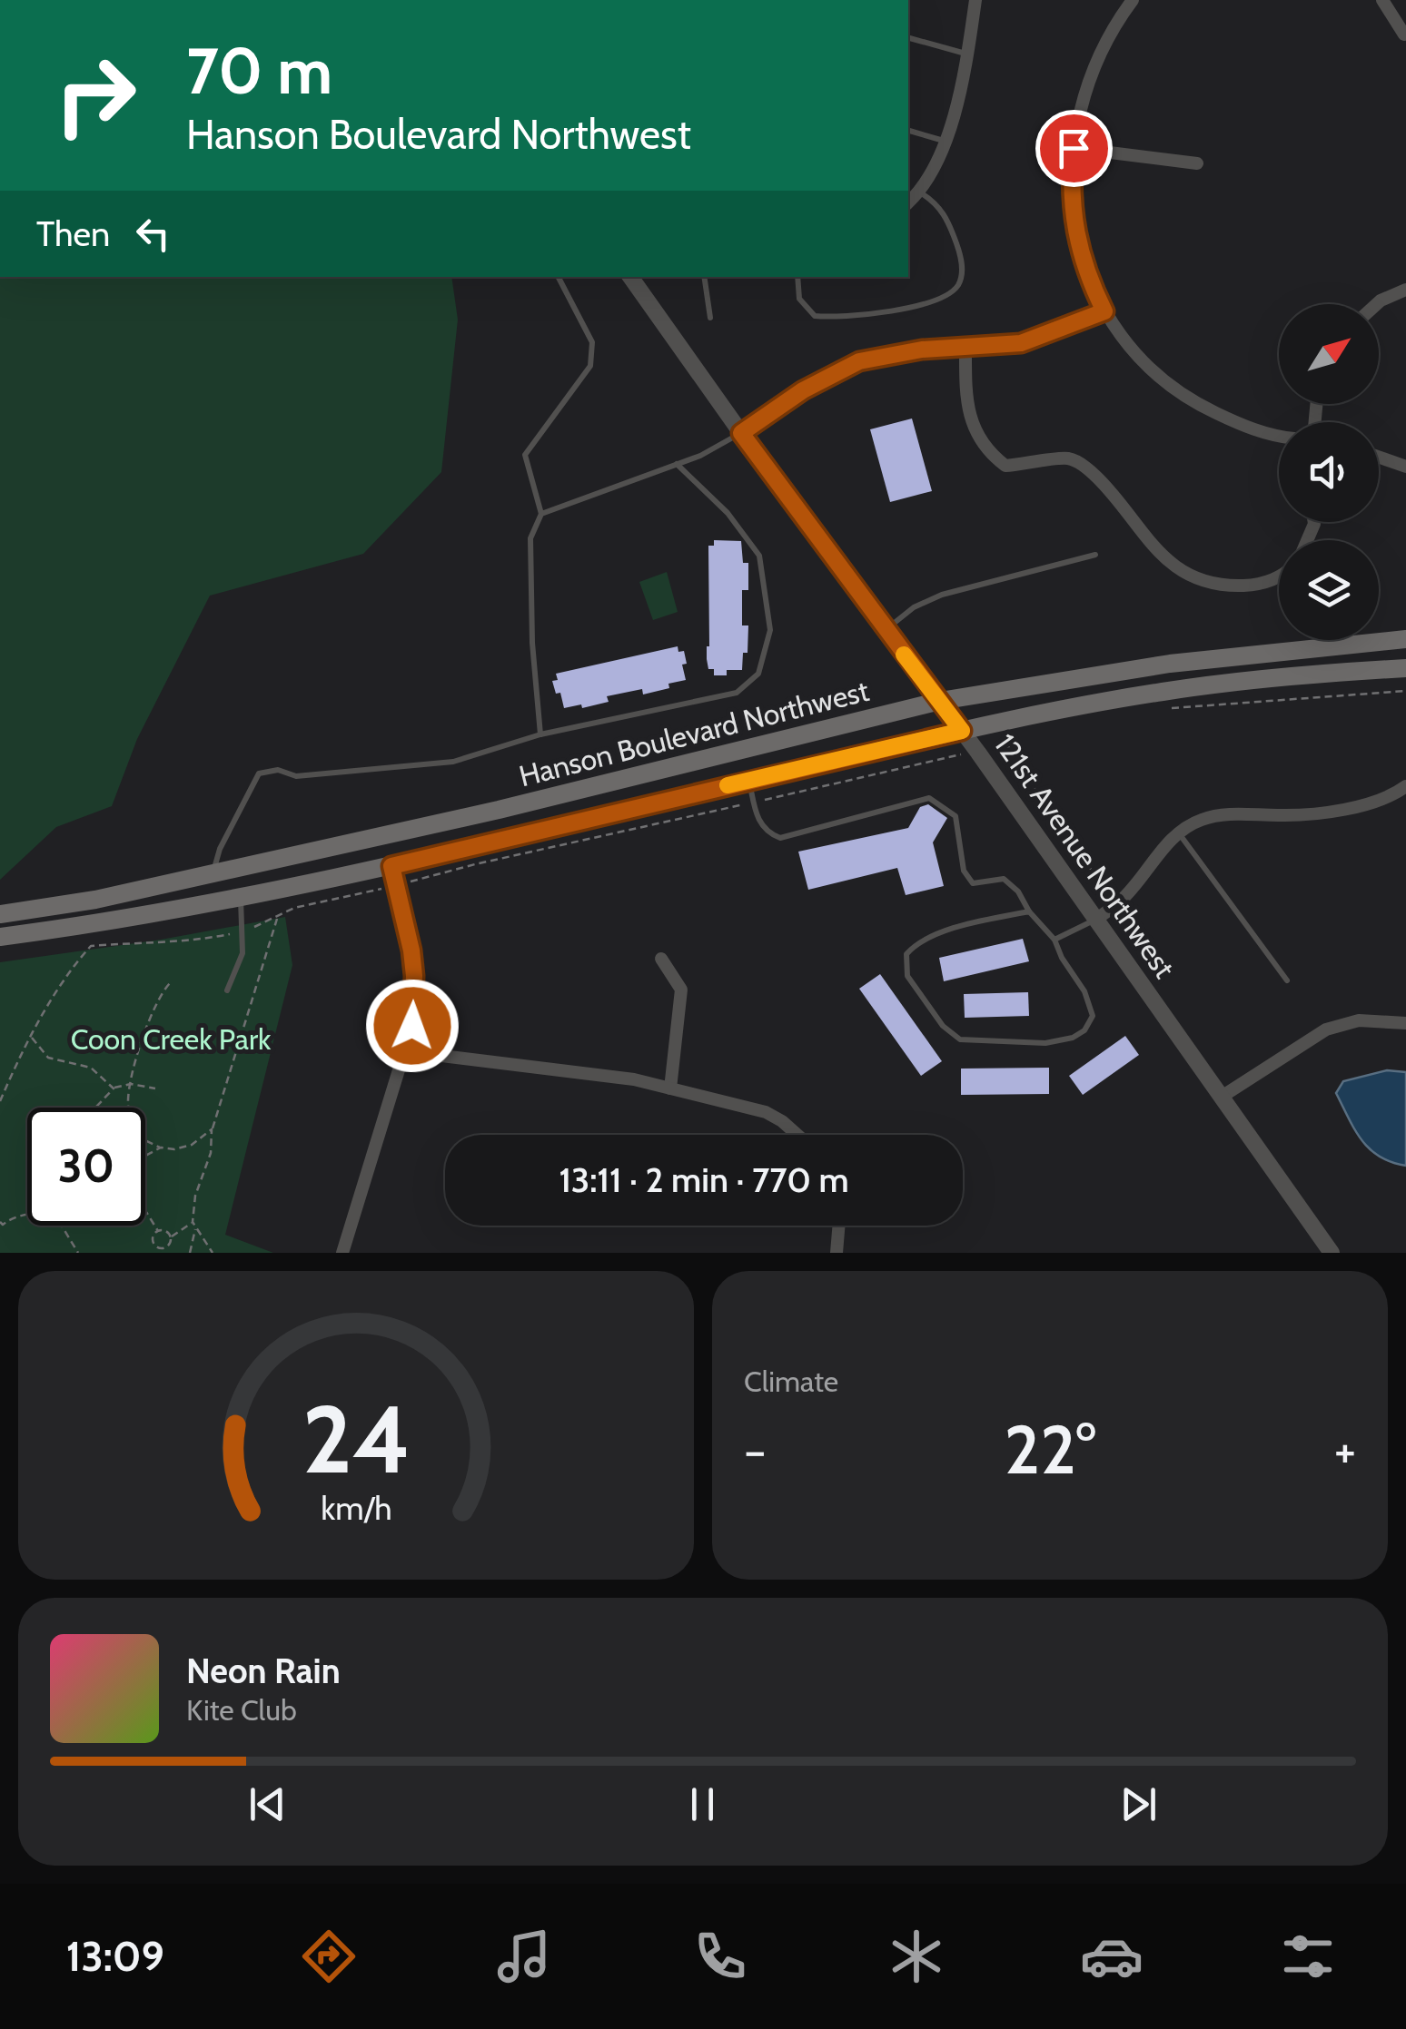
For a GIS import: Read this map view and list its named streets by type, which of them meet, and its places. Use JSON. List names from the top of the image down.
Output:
{
  "streets": {
    "main road": ["Hanson Boulevard Northwest"],
    "street": ["121st Avenue Northwest"]
  },
  "crossings": [
    ["Hanson Boulevard Northwest", "121st Avenue Northwest"]
  ],
  "parks": ["Coon Creek Park"],
  "north": "top right",
  "page": {
    "turn": ["70 m", "Hanson Boulevard Northwest"],
    "then": "Then",
    "limit": "30",
    "trip": "13:11 · 2 min · 770 m",
    "tile": "Climate",
    "heat": ["−", "22°", "+"],
    "song": ["Neon Rain", "Kite Club"],
    "tabs": "13:09",
    "gauge": ["24", "km/h"]
  }
}
